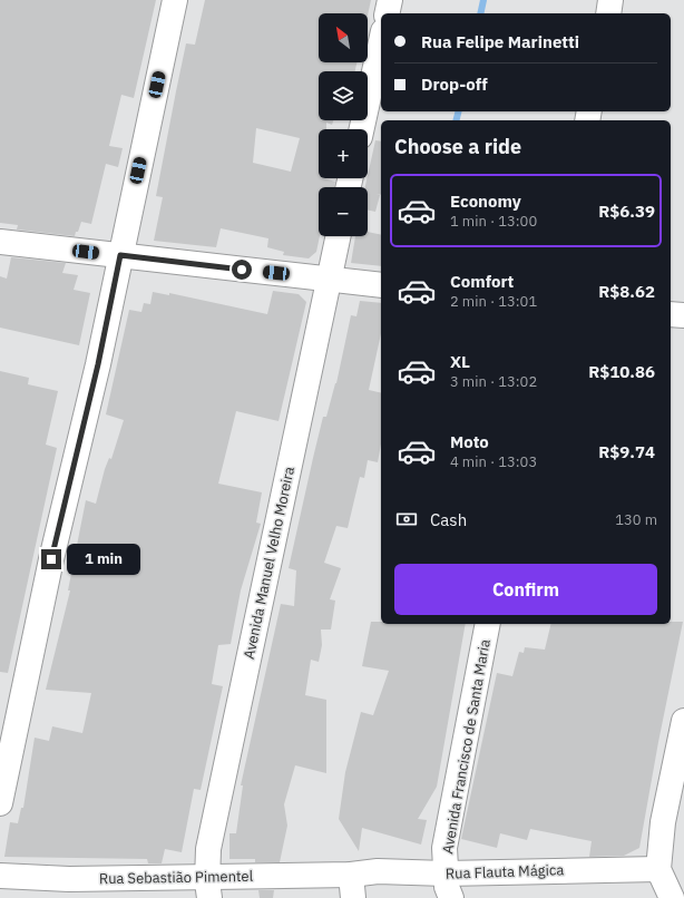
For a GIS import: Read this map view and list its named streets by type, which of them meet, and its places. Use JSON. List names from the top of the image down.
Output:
{
  "streets": {
    "street": [
      "Avenida Manuel Velho Moreira",
      "Avenida Francisco de Santa Maria",
      "Rua Flauta Mágica",
      "Rua Sebastião Pimentel"
    ]
  },
  "crossings": [
    ["Avenida Manuel Velho Moreira", "Rua Sebastião Pimentel"],
    ["Avenida Francisco de Santa Maria", "Rua Flauta Mágica"],
    ["Rua Flauta Mágica", "Rua Sebastião Pimentel"]
  ],
  "north": "top left",
  "page": {
    "map_buttons": ["+", "−"],
    "banner": ["Rua Felipe Marinetti", "Drop-off"],
    "heading": "Choose a ride",
    "list": [
      {
        "name": "Economy",
        "note": "1 min · 13:00",
        "value": "R$6.39"
      },
      {
        "name": "Comfort",
        "note": "2 min · 13:01",
        "value": "R$8.62"
      },
      {
        "name": "XL",
        "note": "3 min · 13:02",
        "value": "R$10.86"
      },
      {
        "name": "Moto",
        "note": "4 min · 13:03",
        "value": "R$9.74"
      }
    ],
    "pay": ["Cash", "130 m"],
    "bubble": "1 min",
    "buttons": "Confirm"
  }
}
